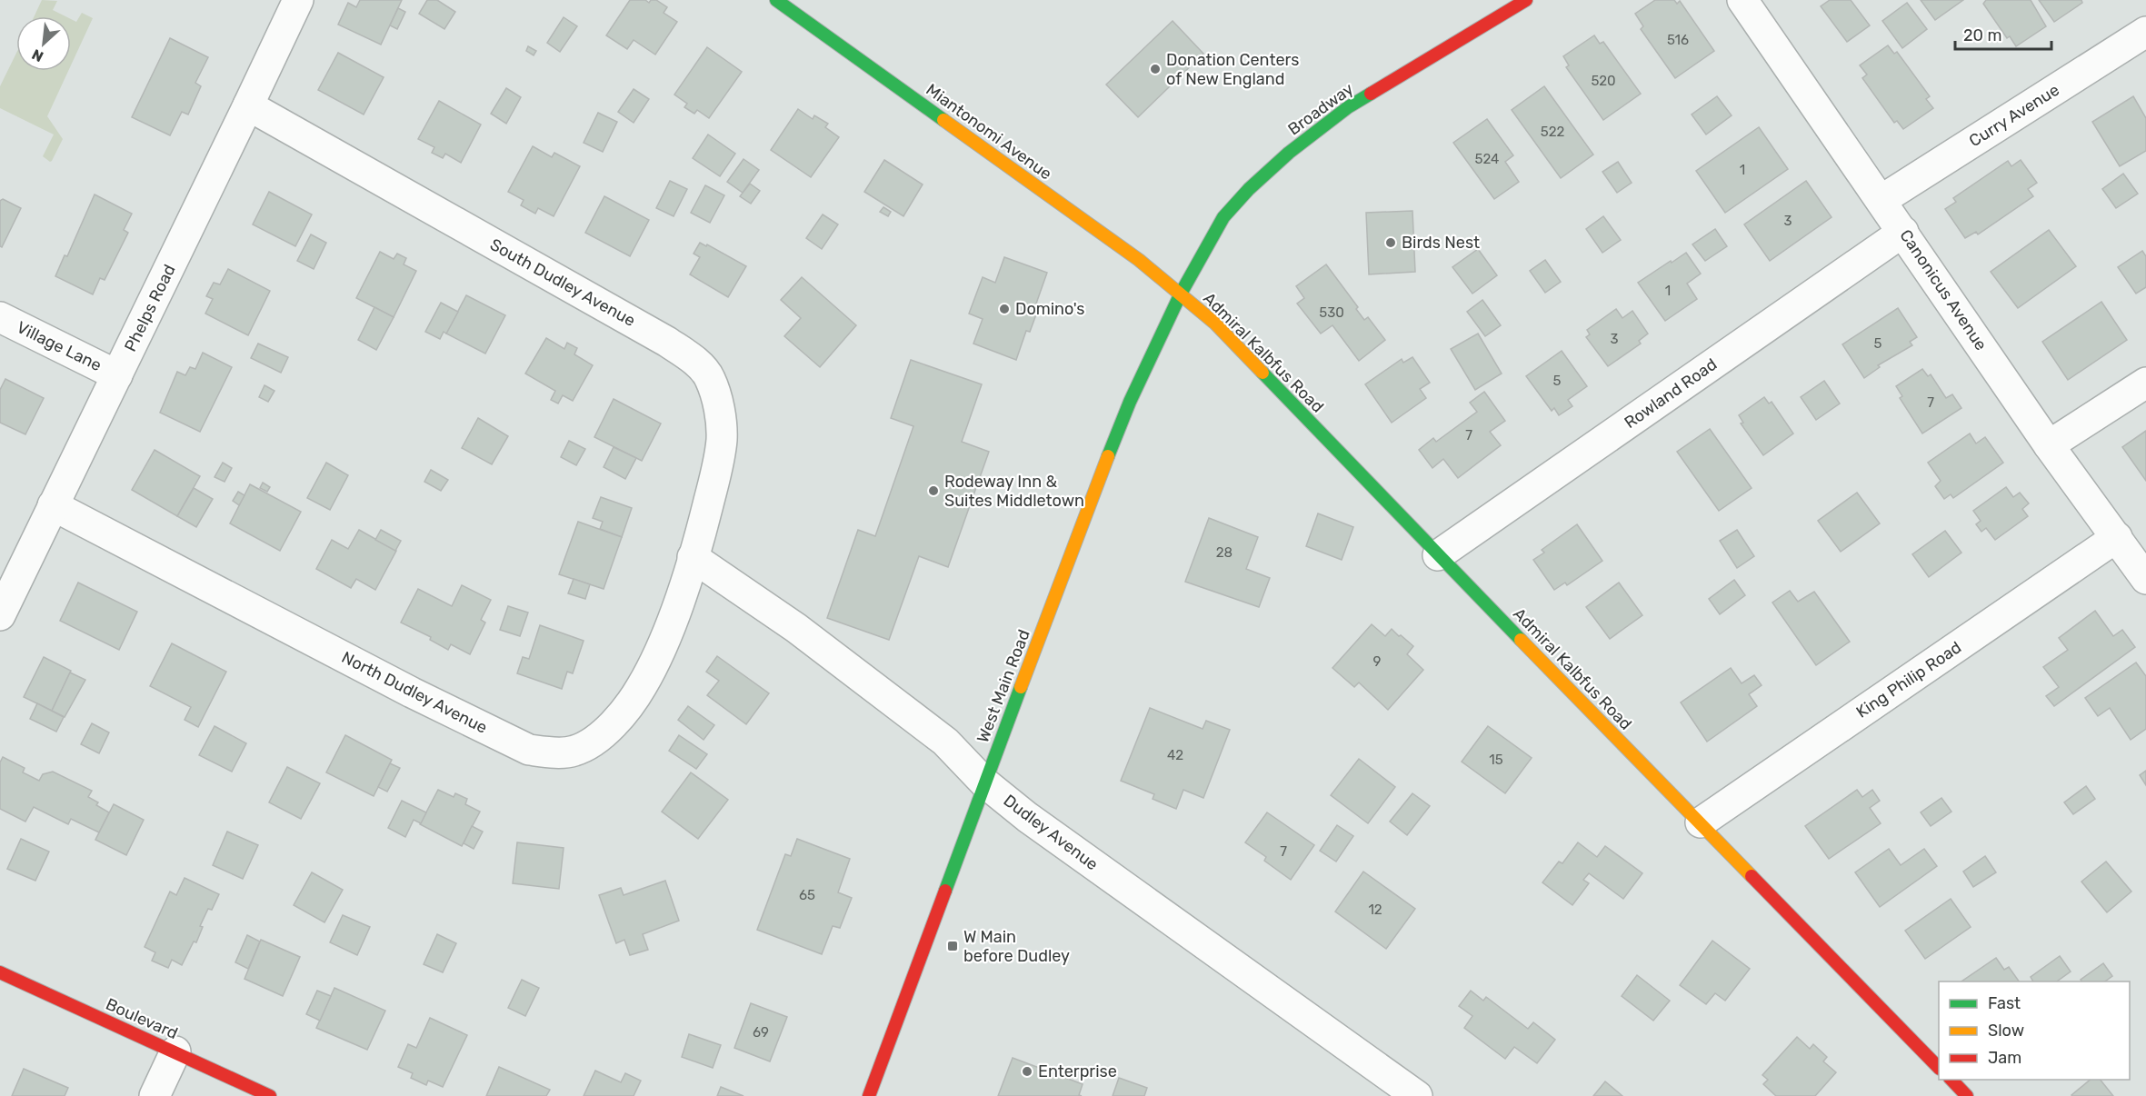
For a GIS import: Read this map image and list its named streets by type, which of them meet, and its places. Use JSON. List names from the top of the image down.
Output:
{
  "streets": {
    "main road": [
      "Broadway",
      "Miantonomi Avenue",
      "Admiral Kalbfus Road",
      "West Main Road",
      "Boulevard"
    ],
    "street": [
      "Curry Avenue",
      "South Dudley Avenue",
      "Canonicus Avenue",
      "Phelps Road",
      "Village Lane",
      "Rowland Road",
      "King Philip Road",
      "North Dudley Avenue",
      "Dudley Avenue"
    ]
  },
  "crossings": [
    ["Broadway", "Miantonomi Avenue"],
    ["Broadway", "Admiral Kalbfus Road"],
    ["Broadway", "West Main Road"],
    ["Curry Avenue", "Canonicus Avenue"],
    ["Miantonomi Avenue", "Admiral Kalbfus Road"],
    ["Miantonomi Avenue", "West Main Road"],
    ["South Dudley Avenue", "Phelps Road"],
    ["South Dudley Avenue", "North Dudley Avenue"],
    ["South Dudley Avenue", "Dudley Avenue"],
    ["Canonicus Avenue", "Rowland Road"],
    ["Canonicus Avenue", "King Philip Road"],
    ["Phelps Road", "Village Lane"],
    ["Phelps Road", "North Dudley Avenue"],
    ["Admiral Kalbfus Road", "Rowland Road"],
    ["Admiral Kalbfus Road", "King Philip Road"],
    ["Admiral Kalbfus Road", "West Main Road"],
    ["West Main Road", "Dudley Avenue"],
    ["North Dudley Avenue", "Dudley Avenue"]
  ],
  "places": {
    "other": [
      "Donation Centers of New England",
      "Birds Nest",
      "Domino's",
      "Rodeway Inn & Suites Middletown",
      "Enterprise"
    ],
    "transit": ["W Main before Dudley"]
  },
  "house_numbers": [
    "516",
    "520",
    "522",
    "524",
    "1",
    "3",
    "1",
    "530",
    "3",
    "5",
    "5",
    "7",
    "7",
    "28",
    "9",
    "42",
    "15",
    "7",
    "65",
    "12",
    "69"
  ],
  "legend": ["Fast", "Slow", "Jam"],
  "scale_bar": "20 m",
  "north": "bottom left"
}
